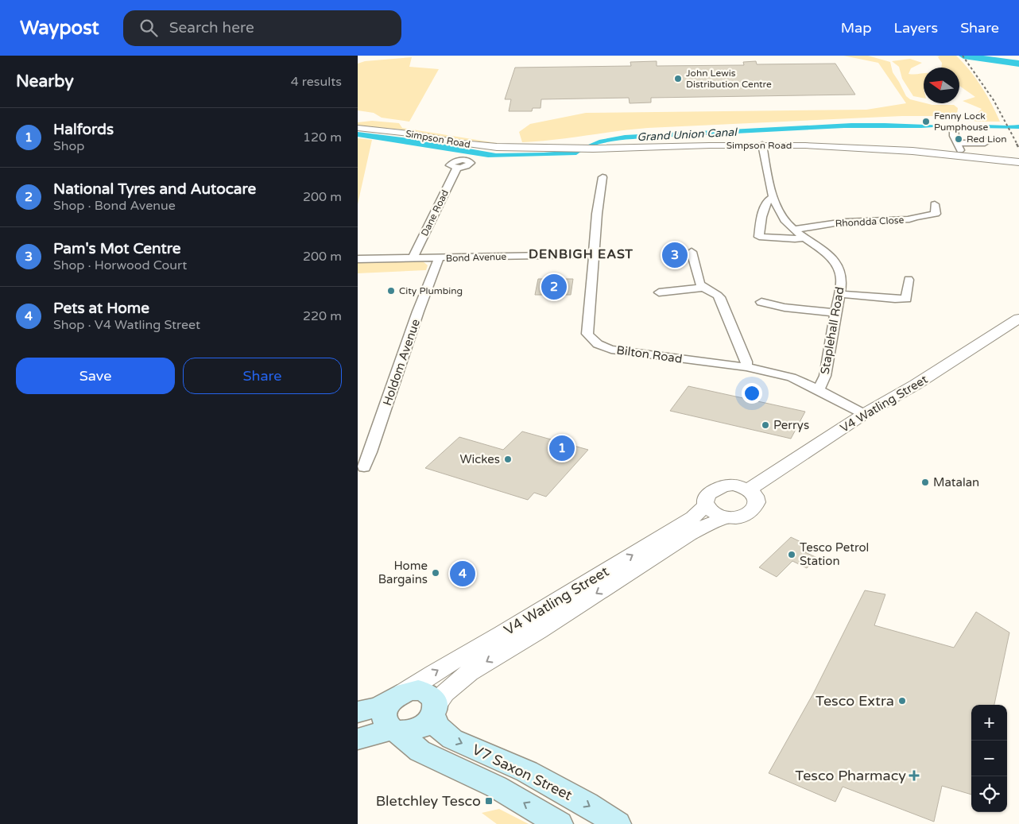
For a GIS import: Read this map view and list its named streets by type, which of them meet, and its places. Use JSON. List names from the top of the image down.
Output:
{
  "streets": {
    "main road": ["V7 Saxon Street"],
    "street": [
      "Simpson Road",
      "Dane Road",
      "Rhondda Close",
      "Bond Avenue",
      "Staplehall Road",
      "Bilton Road",
      "Holdom Avenue",
      "V4 Watling Street"
    ]
  },
  "crossings": [
    ["Simpson Road", "Staplehall Road"],
    ["Dane Road", "Bond Avenue"],
    ["Rhondda Close", "Staplehall Road"],
    ["Bond Avenue", "Bilton Road"],
    ["Bond Avenue", "Holdom Avenue"],
    ["Staplehall Road", "Bilton Road"],
    ["Bilton Road", "V4 Watling Street"],
    ["V4 Watling Street", "V7 Saxon Street"]
  ],
  "districts": ["DENBIGH EAST"],
  "water": ["Grand Union Canal"],
  "places": {
    "other": [
      "John Lewis Distribution Centre",
      "Fenny Lock Pumphouse",
      "Red Lion",
      "City Plumbing",
      "Perrys",
      "Wickes",
      "Matalan",
      "Tesco Petrol Station",
      "Home Bargains",
      "Tesco Extra"
    ],
    "health": ["Tesco Pharmacy"],
    "transit": ["Bletchley Tesco"]
  },
  "north": "left",
  "page": {
    "header": "Waypost",
    "search": "Search here",
    "nav": ["Map", "Layers", "Share"],
    "heading": ["Nearby", "4 results"],
    "list": [
      {
        "mark": "1",
        "name": "Halfords",
        "note": "Shop",
        "value": "120 m"
      },
      {
        "mark": "2",
        "name": "National Tyres and Autocare",
        "note": "Shop · Bond Avenue",
        "value": "200 m"
      },
      {
        "mark": "3",
        "name": "Pam's Mot Centre",
        "note": "Shop · Horwood Court",
        "value": "200 m"
      },
      {
        "mark": "4",
        "name": "Pets at Home",
        "note": "Shop · V4 Watling Street",
        "value": "220 m"
      }
    ],
    "pins": [
      "3",
      "2",
      "1",
      "4"
    ],
    "buttons": ["Save", "Share"],
    "map_buttons": ["+", "−"]
  }
}
